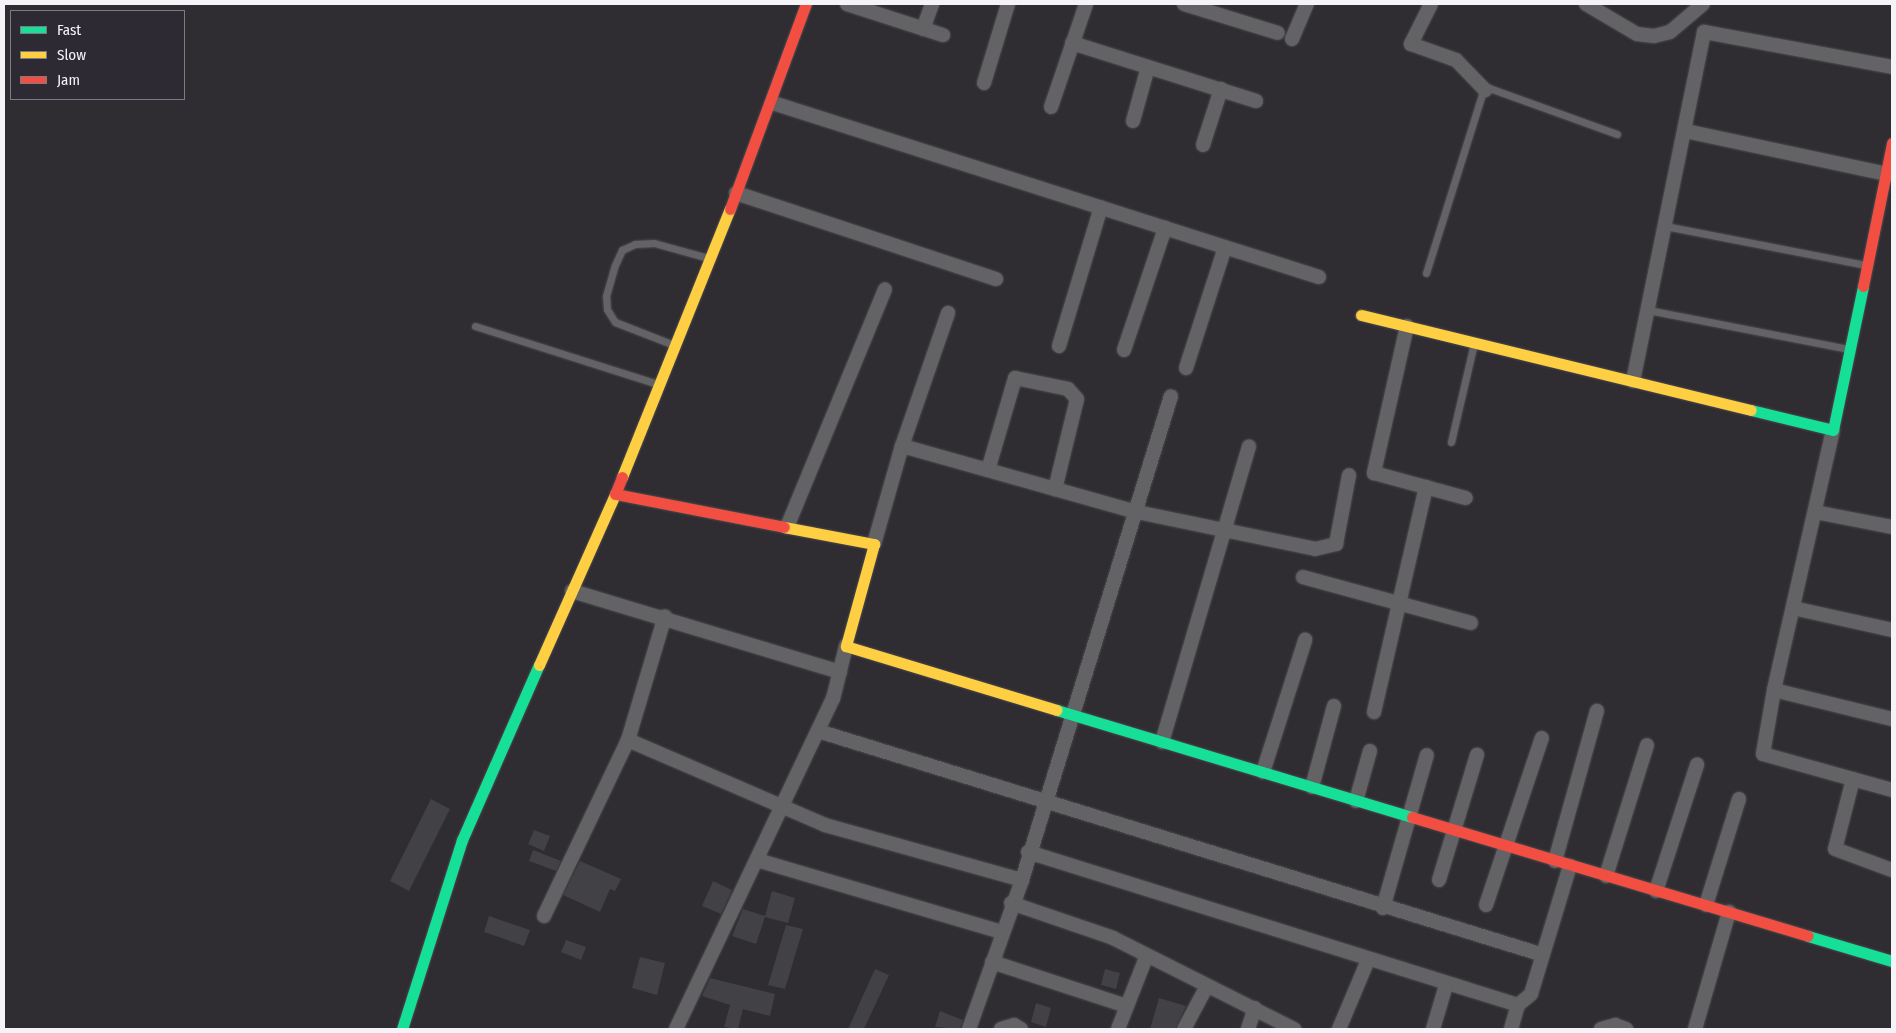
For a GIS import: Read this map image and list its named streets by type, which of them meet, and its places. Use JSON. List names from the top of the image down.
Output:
{
  "legend": ["Fast", "Slow", "Jam"]
}
